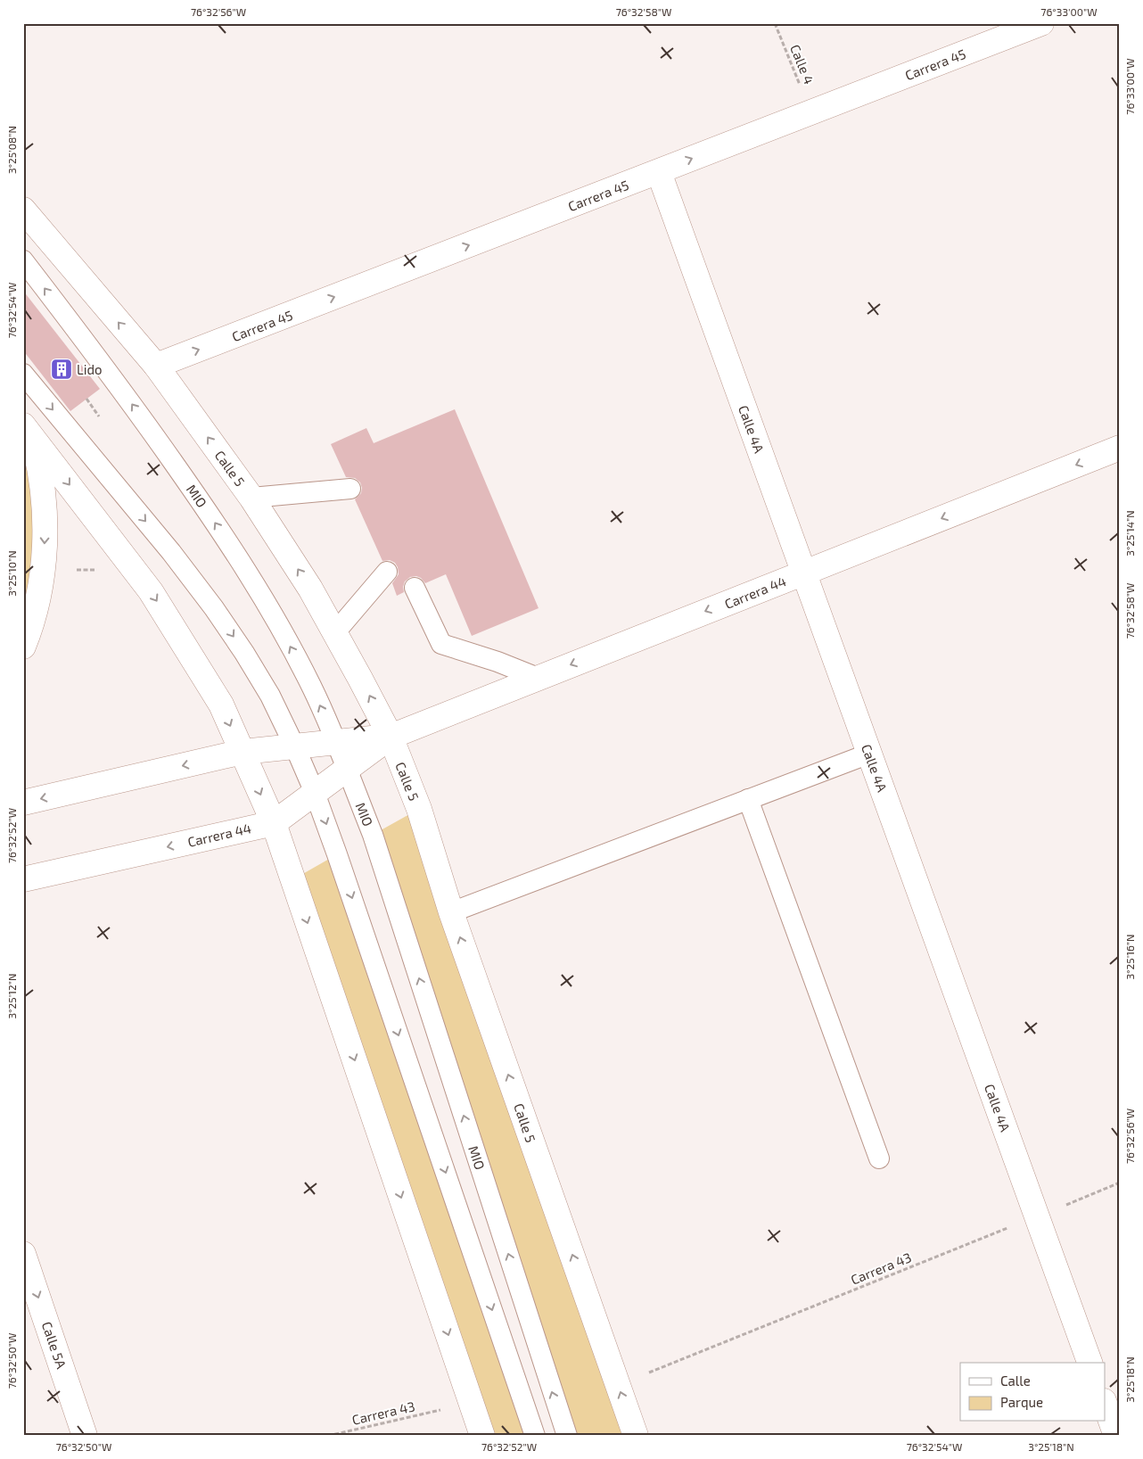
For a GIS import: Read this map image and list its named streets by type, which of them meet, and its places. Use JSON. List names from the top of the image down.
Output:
{
  "streets": {
    "main road": [
      "Carrera 45",
      "Calle 4A",
      "Calle 5",
      "Carrera 44",
      "Calle 5A"
    ],
    "lane": ["MIO"],
    "path": ["Calle 4", "Carrera 43"]
  },
  "crossings": [
    ["Calle 4", "Carrera 45"],
    ["Carrera 45", "Calle 4A"],
    ["Carrera 45", "Calle 5"],
    ["Calle 4A", "Carrera 44"],
    ["Calle 4A", "Carrera 43"],
    ["Calle 5", "Carrera 44"],
    ["MIO", "Carrera 44"]
  ],
  "one_way": ["Carrera 45", "Carrera 44", "Calle 5A"],
  "places": {
    "building": ["Lido"]
  },
  "legend": ["Calle", "Parque"],
  "coordinates": [
    "76°32'56\"W",
    "76°32'58\"W",
    "76°33'00\"W",
    "3°25'08\"N",
    "76°32'54\"W",
    "3°25'14\"N",
    "3°25'10\"N",
    "76°32'52\"W",
    "3°25'16\"N",
    "3°25'12\"N",
    "76°32'50\"W",
    "3°25'18\"N"
  ]
}
